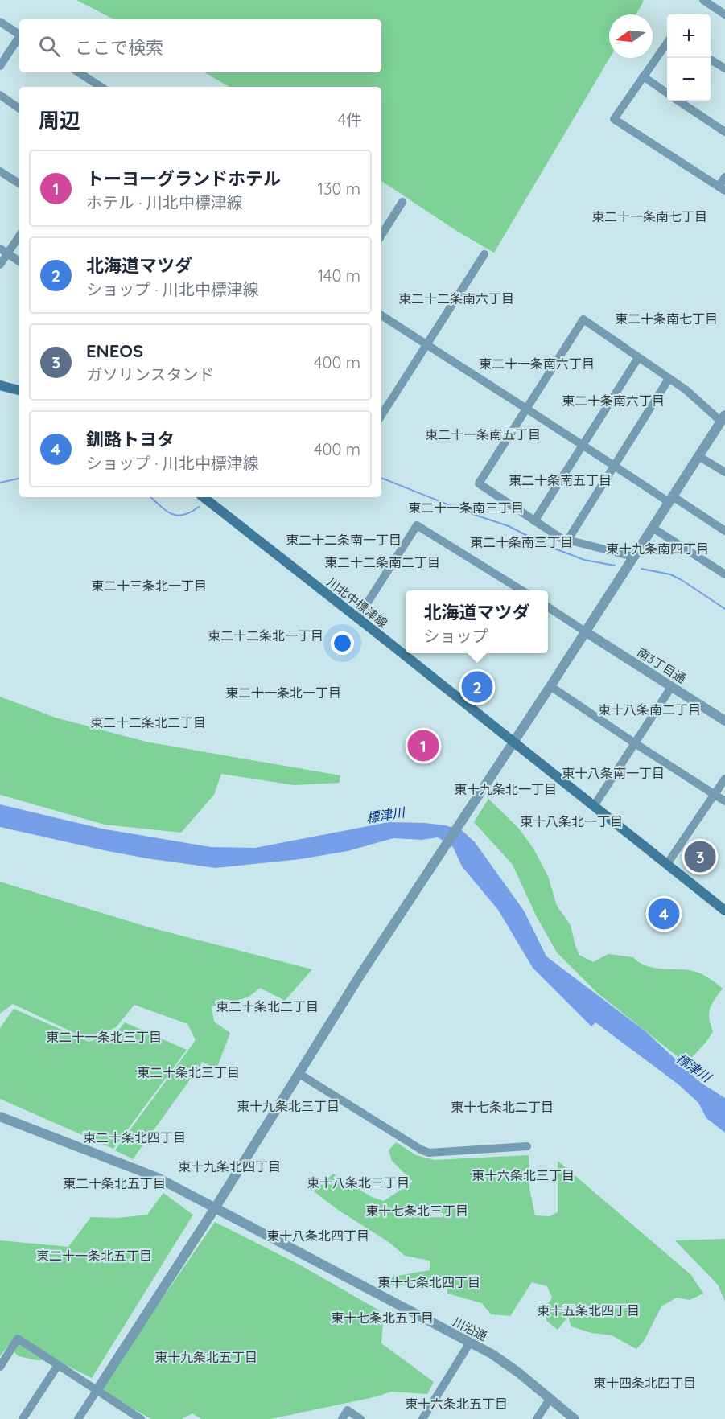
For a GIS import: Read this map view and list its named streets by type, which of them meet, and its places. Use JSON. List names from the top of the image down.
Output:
{
  "streets": {
    "main road": ["川北中標津線"],
    "street": ["南3丁目通", "川沿通"]
  },
  "districts": [
    "東二十一条南七丁目",
    "東二十二条南六丁目",
    "東二十条南七丁目",
    "東二十一条南六丁目",
    "東二十条南六丁目",
    "東二十一条南五丁目",
    "東二十条南五丁目",
    "東二十一条南三丁目",
    "東二十二条南一丁目",
    "東二十条南三丁目",
    "東十九条南四丁目",
    "東二十二条南二丁目",
    "東二十三条北一丁目",
    "東二十二条北一丁目",
    "東二十一条北一丁目",
    "東十八条南二丁目",
    "東二十二条北二丁目",
    "東十八条南一丁目",
    "東十九条北一丁目",
    "東十八条北一丁目",
    "東二十条北二丁目",
    "東二十一条北三丁目",
    "東二十条北三丁目",
    "東十九条北三丁目",
    "東十七条北二丁目",
    "東二十条北四丁目",
    "東十九条北四丁目",
    "東十六条北三丁目",
    "東十八条北三丁目",
    "東二十条北五丁目",
    "東十七条北三丁目",
    "東十八条北四丁目",
    "東二十一条北五丁目",
    "東十七条北四丁目",
    "東十五条北四丁目",
    "東十七条北五丁目",
    "東十九条北五丁目",
    "東十四条北四丁目",
    "東十六条北五丁目"
  ],
  "water": ["標津川"],
  "north": "left",
  "page": {
    "map_buttons": ["+", "−"],
    "search": "ここで検索",
    "heading": ["周辺", "4件"],
    "list": [
      {
        "mark": "1",
        "name": "トーヨーグランドホテル",
        "note": "ホテル · 川北中標津線",
        "value": "130 m"
      },
      {
        "mark": "2",
        "name": "北海道マツダ",
        "note": "ショップ · 川北中標津線",
        "value": "140 m"
      },
      {
        "mark": "3",
        "name": "ENEOS",
        "note": "ガソリンスタンド",
        "value": "400 m"
      },
      {
        "mark": "4",
        "name": "釧路トヨタ",
        "note": "ショップ · 川北中標津線",
        "value": "400 m"
      }
    ],
    "popup": ["北海道マツダ", "ショップ"],
    "pins": [
      "2",
      "1",
      "3",
      "4"
    ]
  }
}
